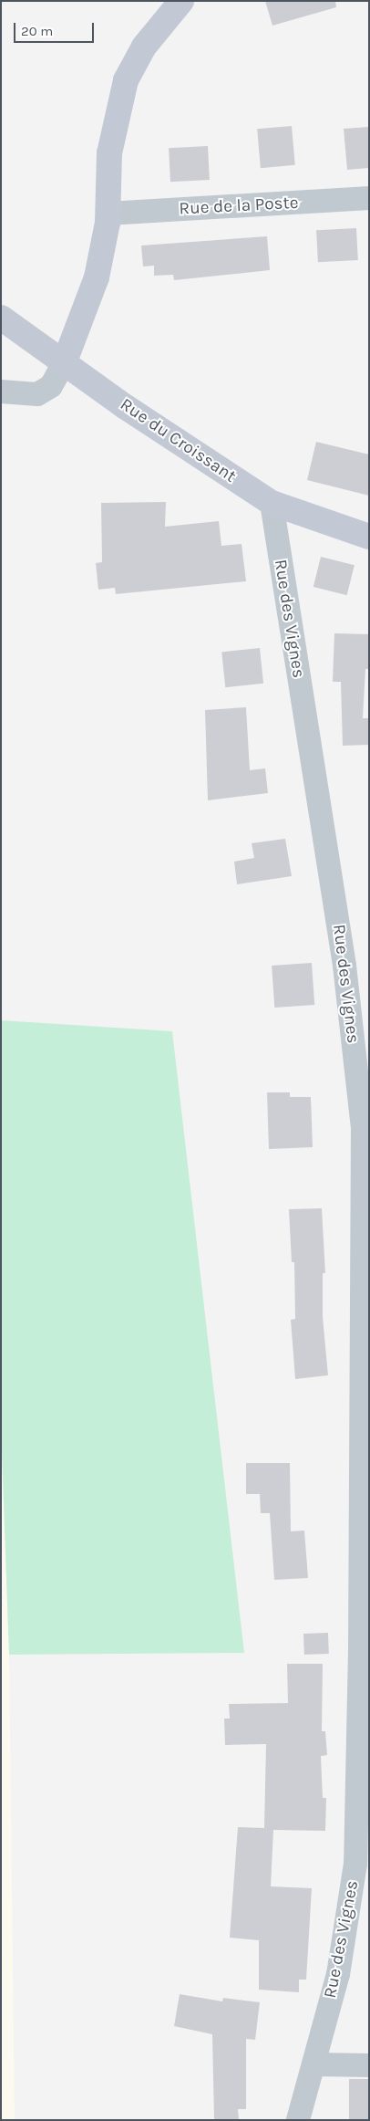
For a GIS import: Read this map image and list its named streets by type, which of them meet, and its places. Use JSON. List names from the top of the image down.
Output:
{
  "streets": {
    "street": ["Rue de la Poste", "Rue du Croissant", "Rue des Vignes"]
  },
  "crossings": [
    ["Rue du Croissant", "Rue des Vignes"]
  ],
  "scale_bar": "20 m"
}
